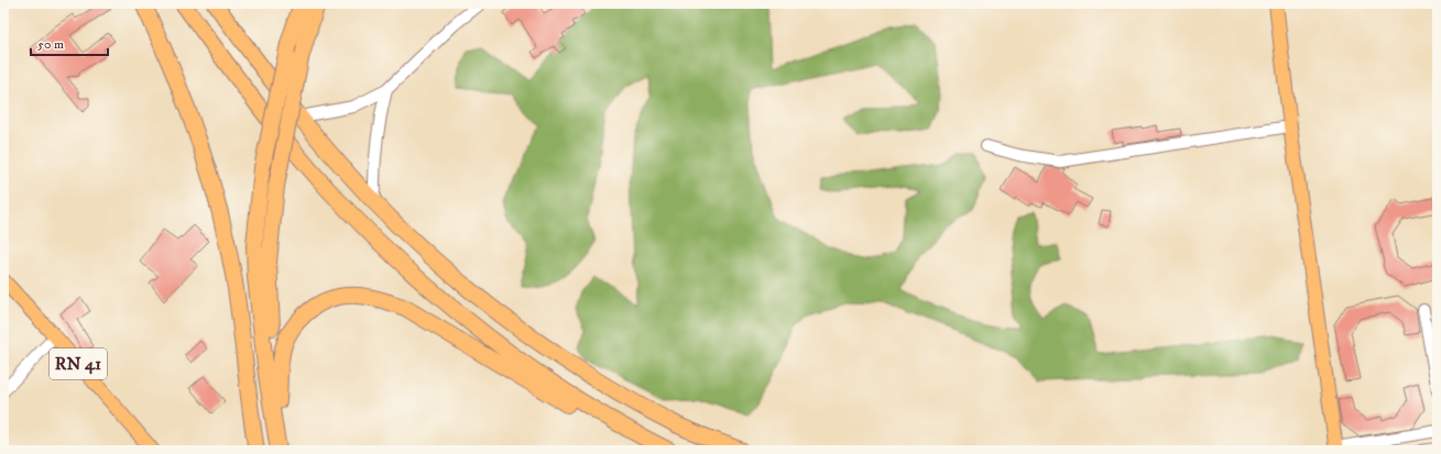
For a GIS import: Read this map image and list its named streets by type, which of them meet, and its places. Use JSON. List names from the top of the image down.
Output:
{
  "streets": {
    "main road": ["RN 41"]
  },
  "scale_bar": "50 m"
}
